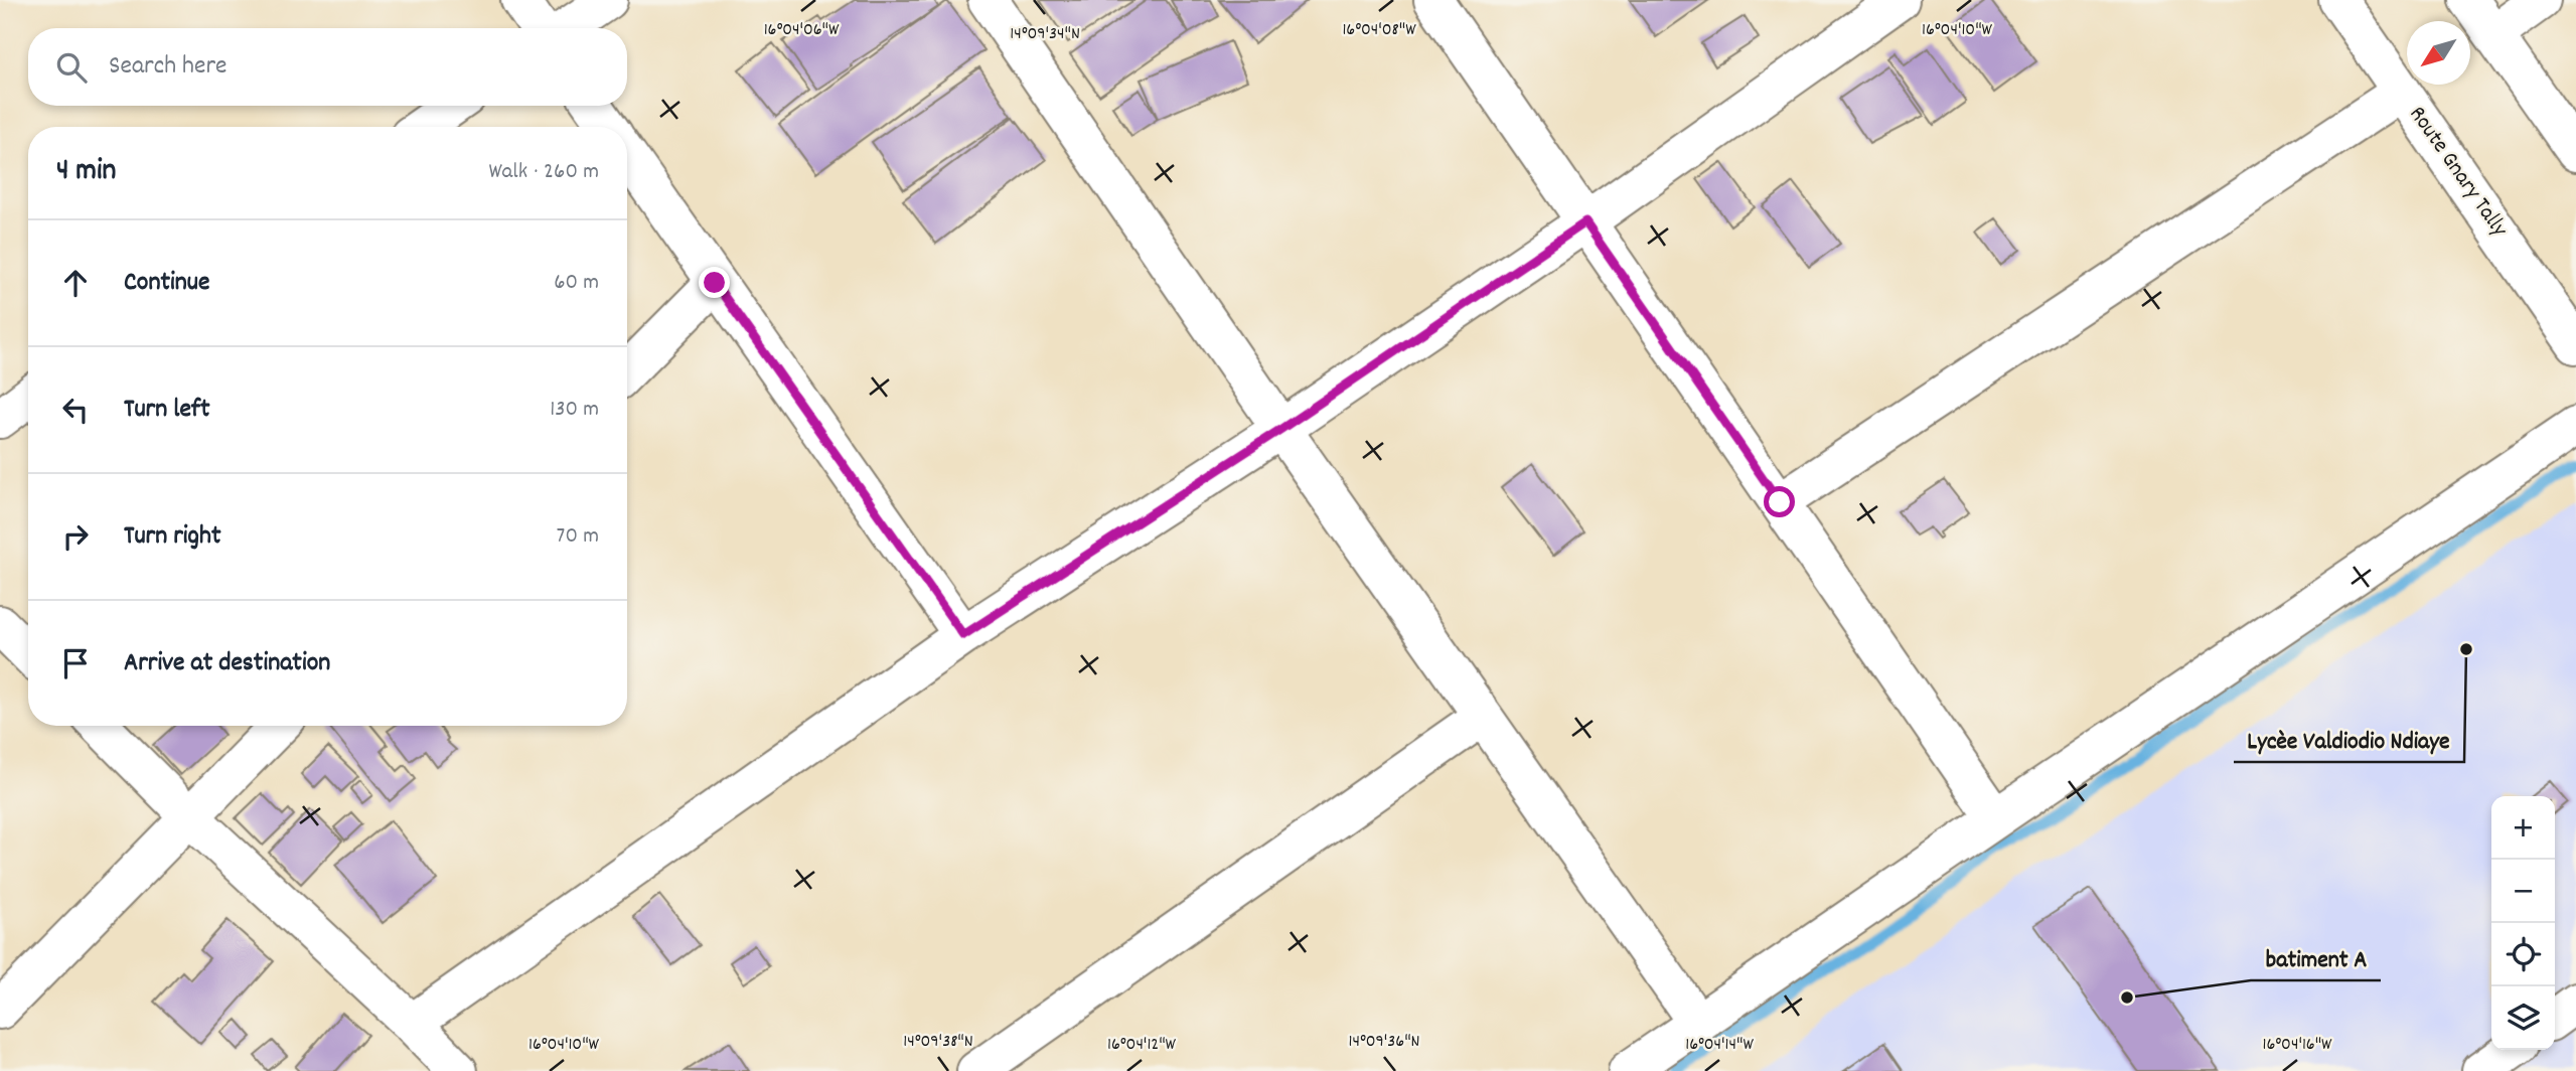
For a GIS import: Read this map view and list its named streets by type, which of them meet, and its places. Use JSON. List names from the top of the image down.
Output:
{
  "streets": {
    "street": ["Route Gnary Tally"]
  },
  "places": ["Lycèe Valdiodio Ndiaye", "batiment A"],
  "north": "bottom left",
  "page": {
    "search": "Search here",
    "heading": ["4 min", "Walk · 260 m"],
    "list": [
      ["Continue", "60 m"],
      ["Turn left", "130 m"],
      ["Turn right", "70 m"],
      "Arrive at destination"
    ],
    "map_buttons": ["+", "−"]
  },
  "coordinates": [
    "16°04'06\"W",
    "16°04'08\"W",
    "16°04'10\"W",
    "14°09'34\"N",
    "14°09'38\"N",
    "14°09'36\"N",
    "16°04'12\"W",
    "16°04'14\"W",
    "16°04'16\"W"
  ]
}
